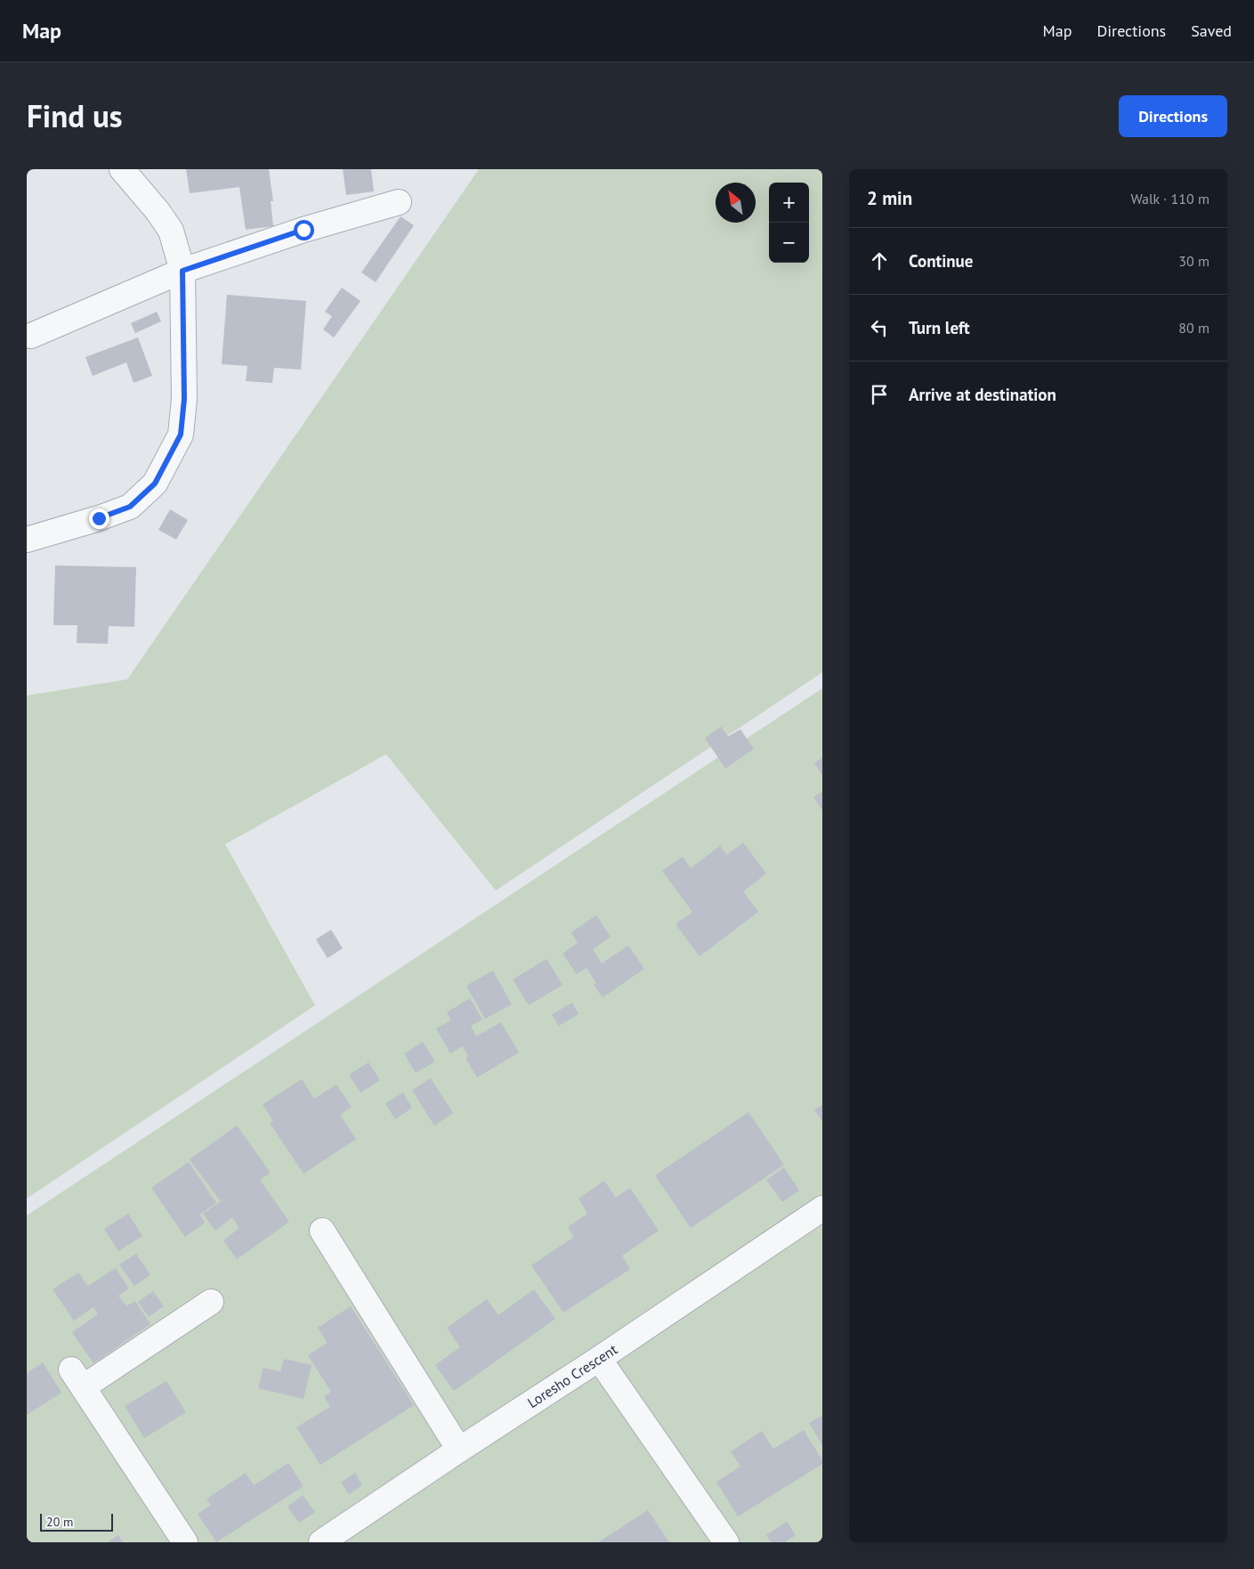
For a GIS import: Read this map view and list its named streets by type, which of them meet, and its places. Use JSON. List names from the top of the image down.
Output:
{
  "streets": {
    "street": ["Loresho Crescent"]
  },
  "scale_bar": "20 m",
  "north": "top left",
  "page": {
    "header": "Map",
    "nav": ["Map", "Directions", "Saved"],
    "title": "Find us",
    "buttons": "Directions",
    "heading": ["2 min", "Walk · 110 m"],
    "map_buttons": ["+", "−"],
    "list": [
      ["Continue", "30 m"],
      ["Turn left", "80 m"],
      "Arrive at destination"
    ],
    "scale": "20 m"
  }
}
